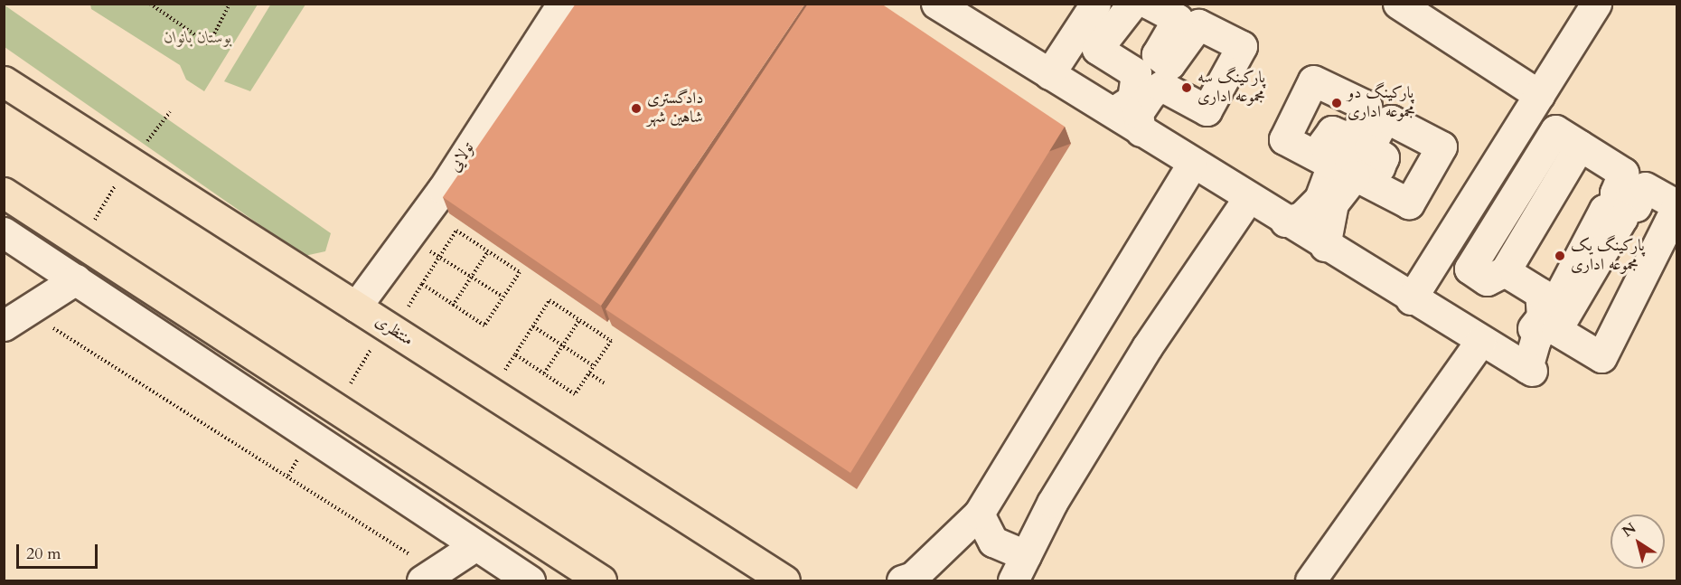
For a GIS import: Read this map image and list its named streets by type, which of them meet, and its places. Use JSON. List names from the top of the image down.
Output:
{
  "streets": {
    "main road": ["منتظری"],
    "street": ["تولایی"]
  },
  "crossings": [
    ["تولایی", "منتظری"]
  ],
  "parks": ["بوستان بانوان"],
  "places": [
    "پارکینگ سه مجموعه اداری",
    "پارکینگ دو مجموعه اداری",
    "دادگستری شاهین شهر",
    "پارکینگ یک مجموعه اداری"
  ],
  "scale_bar": "20 m",
  "north": "top left"
}
